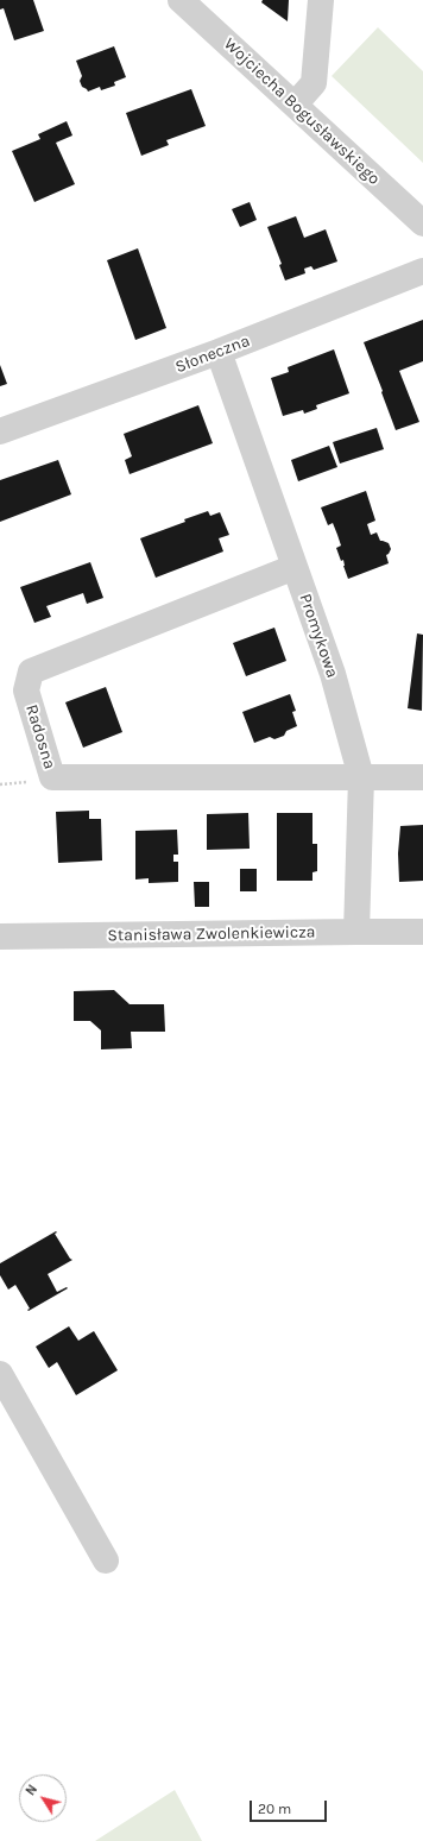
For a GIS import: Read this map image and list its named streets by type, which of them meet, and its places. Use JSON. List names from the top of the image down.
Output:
{
  "streets": {
    "street": [
      "Wojciecha Bogusławskiego",
      "Słoneczna",
      "Promykowa",
      "Radosna",
      "Stanisława Zwolenkiewicza"
    ]
  },
  "crossings": [
    ["Słoneczna", "Promykowa"],
    ["Promykowa", "Radosna"],
    ["Promykowa", "Stanisława Zwolenkiewicza"]
  ],
  "scale_bar": "20 m",
  "north": "top left"
}
